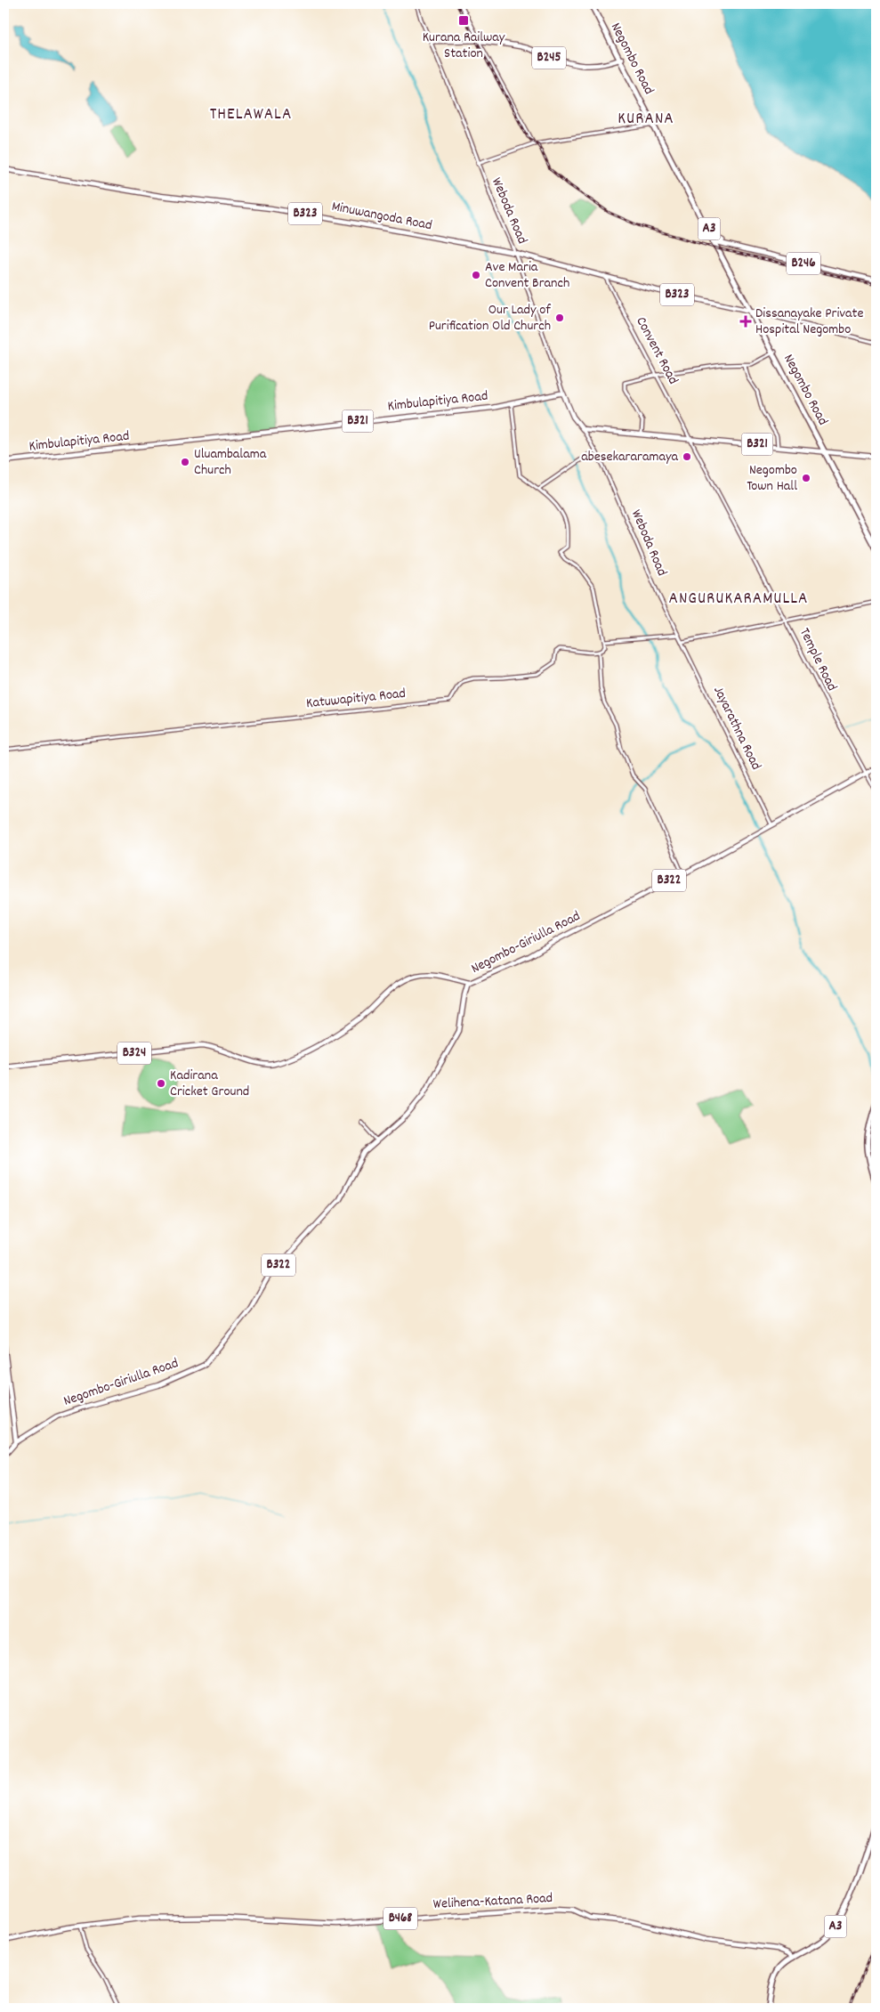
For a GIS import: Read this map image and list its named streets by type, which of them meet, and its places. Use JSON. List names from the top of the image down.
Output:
{
  "streets": {
    "highway": ["Negombo Road", "A3"],
    "main road": [
      "B245",
      "B323",
      "Minuwangoda Road",
      "B246",
      "Kimbulapitiya Road",
      "B321",
      "B322",
      "Negombo-Giriulla Road",
      "B324",
      "Welihena-Katana Road",
      "B468"
    ],
    "street": [
      "Weboda Road",
      "Convent Road",
      "Temple Road",
      "Katuwapitiya Road",
      "Jayarathna Road"
    ]
  },
  "crossings": [
    ["B245", "Negombo Road"],
    ["Negombo Road", "Minuwangoda Road"],
    ["Negombo Road", "B246"],
    ["Negombo Road", "B321"],
    ["Weboda Road", "Minuwangoda Road"],
    ["Weboda Road", "Kimbulapitiya Road"],
    ["Weboda Road", "B321"],
    ["Weboda Road", "Jayarathna Road"],
    ["Minuwangoda Road", "Convent Road"],
    ["A3", "Welihena-Katana Road"],
    ["Convent Road", "B321"],
    ["Convent Road", "Temple Road"],
    ["B321", "Temple Road"],
    ["Temple Road", "Negombo-Giriulla Road"],
    ["Jayarathna Road", "Negombo-Giriulla Road"],
    ["Negombo-Giriulla Road", "B324"]
  ],
  "districts": ["THELAWALA", "KURANA", "ANGURUKARAMULLA"],
  "places": {
    "transit": ["Kurana Railway Station"],
    "other": [
      "Ave Maria Convent Branch",
      "Our Lady of Purification Old Church",
      "abesekararamaya",
      "Uluambalama Church",
      "Negombo Town Hall",
      "Kadirana Cricket Ground"
    ],
    "health": ["Dissanayake Private Hospital Negombo"]
  }
}
